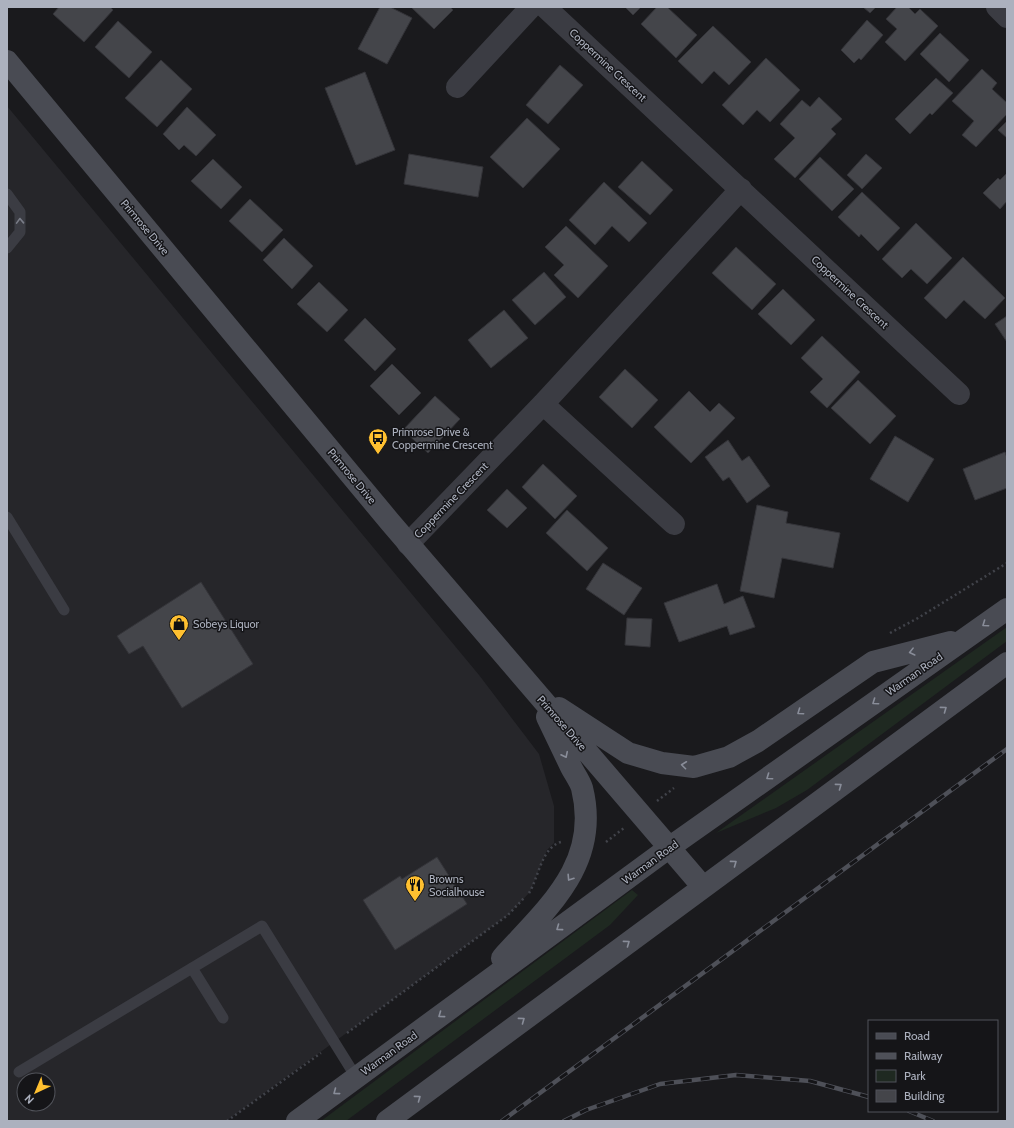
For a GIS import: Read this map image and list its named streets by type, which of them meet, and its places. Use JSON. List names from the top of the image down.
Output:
{
  "streets": {
    "main road": ["Primrose Drive", "Warman Road"],
    "street": ["Coppermine Crescent"]
  },
  "crossings": [
    ["Coppermine Crescent", "Primrose Drive"],
    ["Primrose Drive", "Warman Road"]
  ],
  "places": {
    "bus stop": ["Primrose Drive & Coppermine Crescent"],
    "shop": ["Sobeys Liquor"],
    "restaurant": ["Browns Socialhouse"]
  },
  "legend": [
    "Road",
    "Railway",
    "Park",
    "Building"
  ],
  "north": "bottom left"
}
